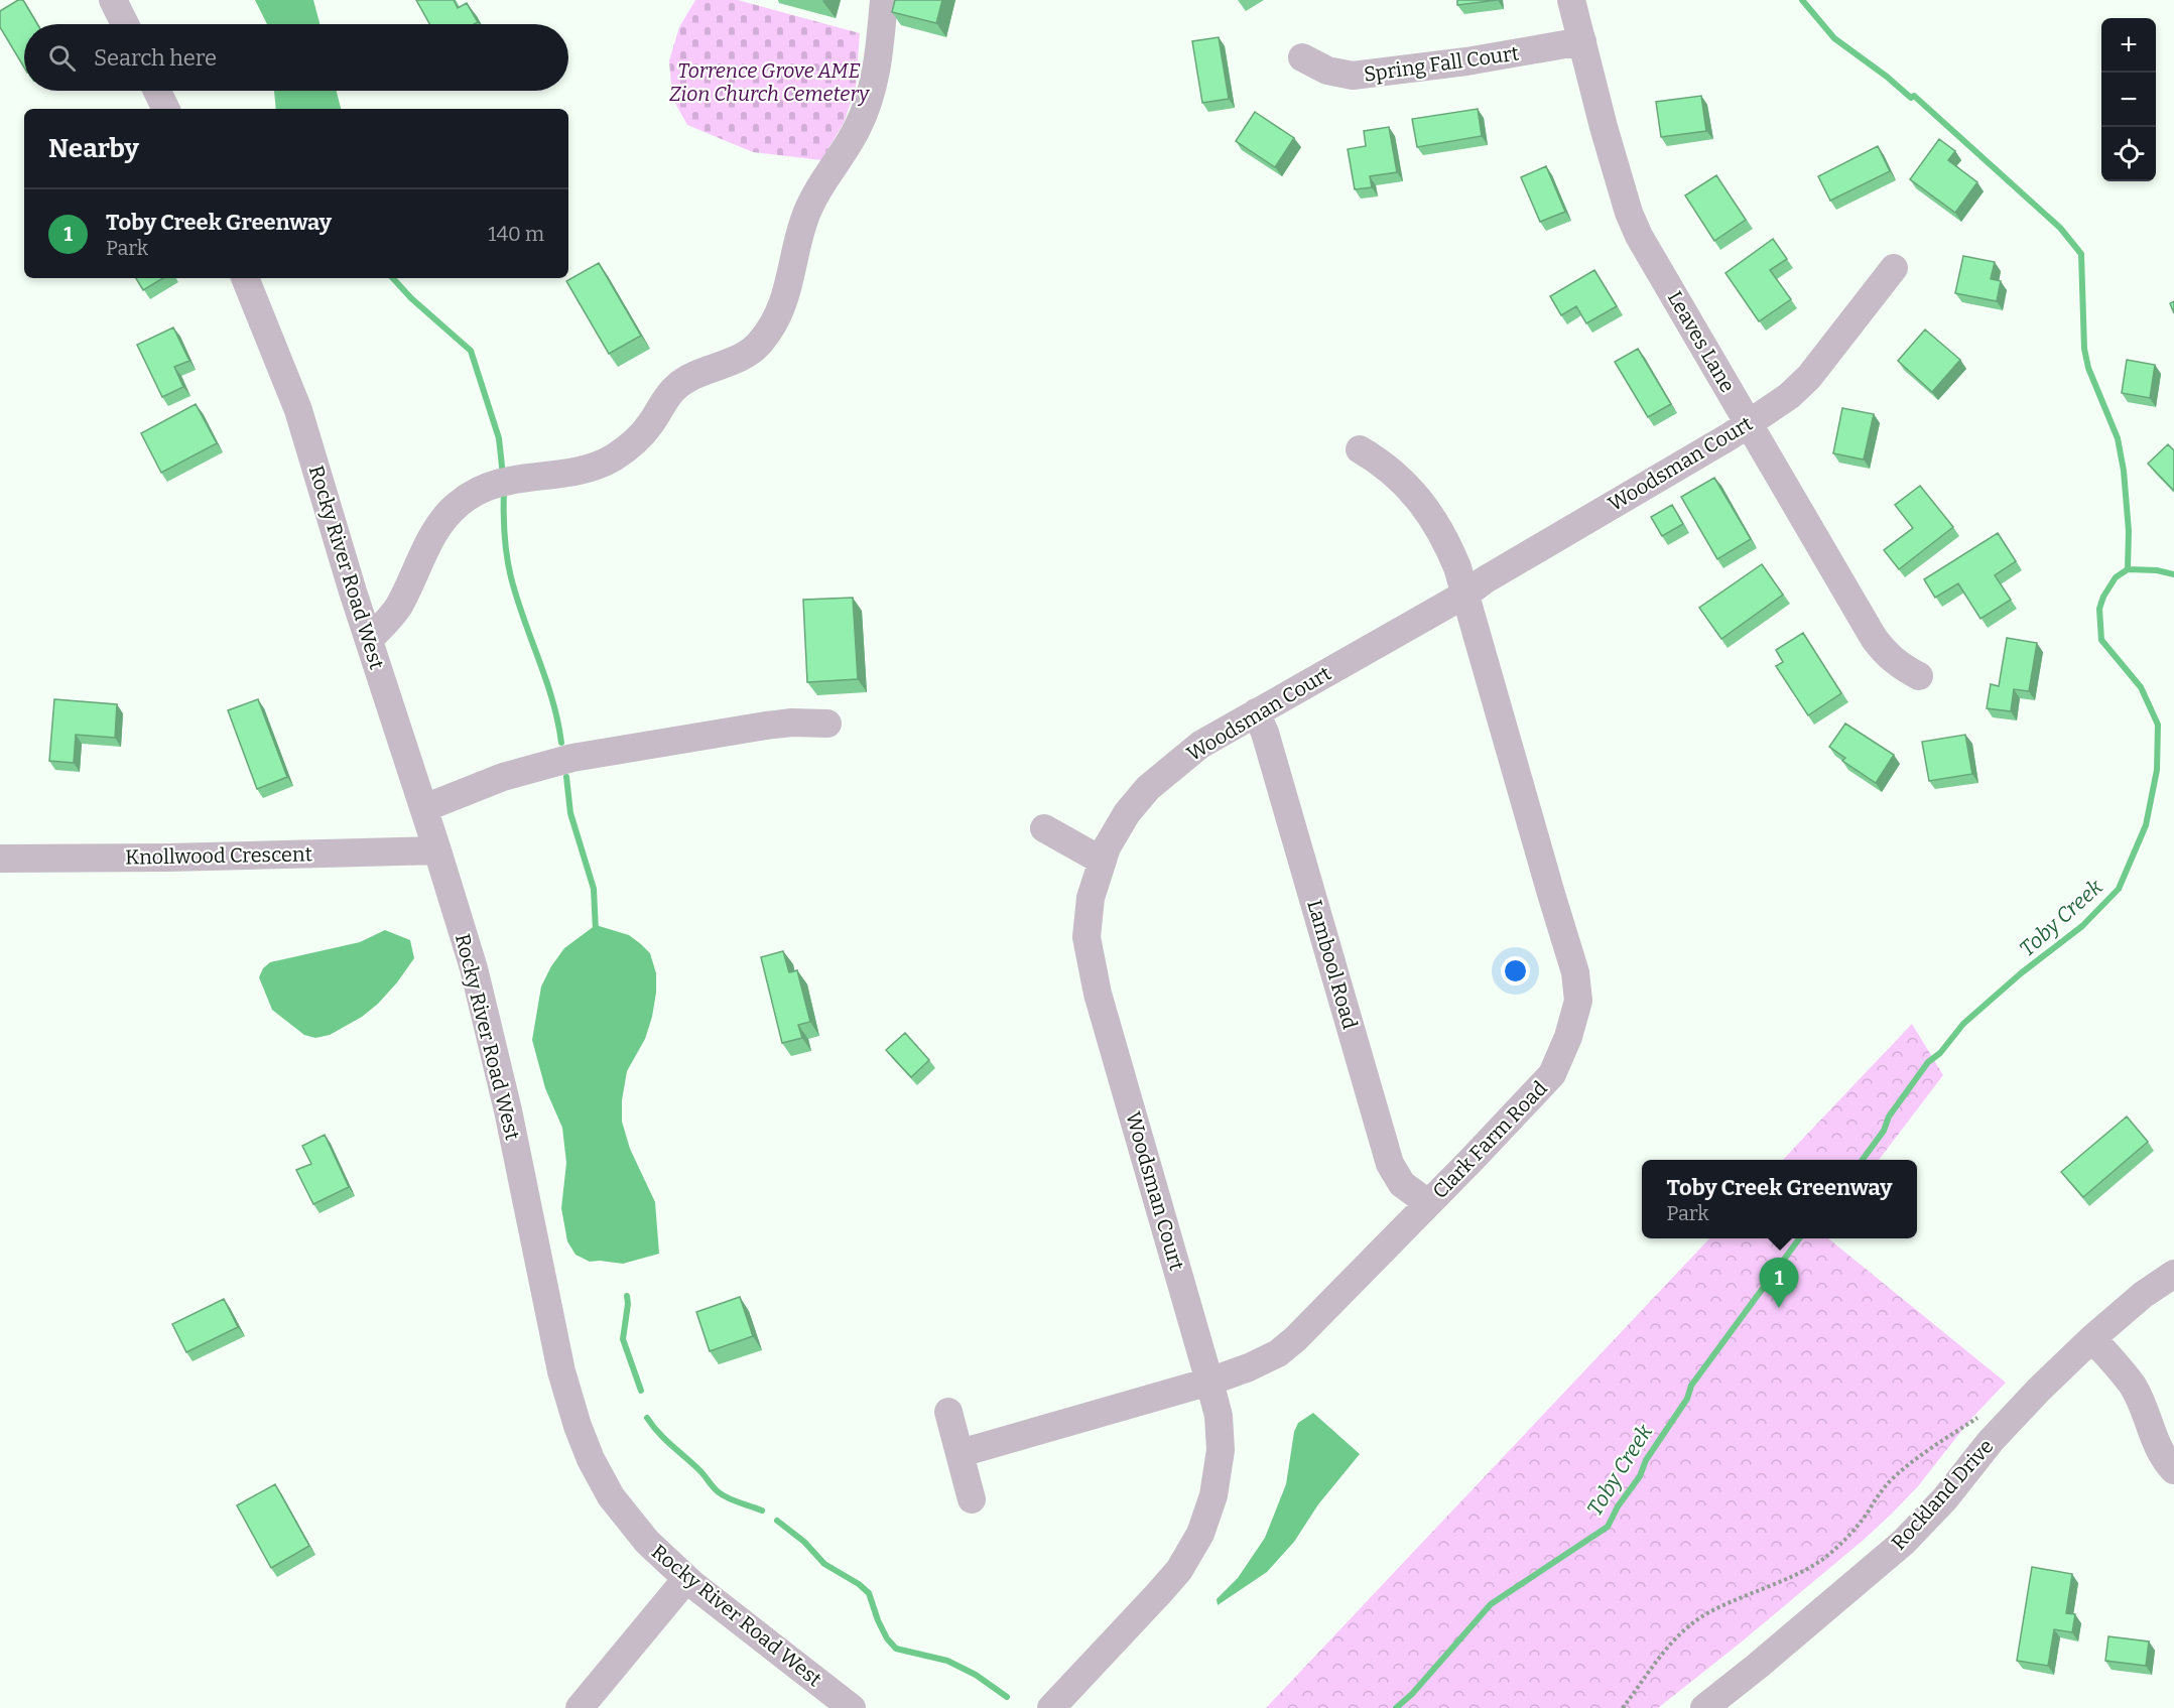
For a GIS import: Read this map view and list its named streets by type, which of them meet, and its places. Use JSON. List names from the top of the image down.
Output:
{
  "streets": {
    "street": [
      "Spring Fall Court",
      "Leaves Lane",
      "Woodsman Court",
      "Rocky River Road West",
      "Knollwood Crescent",
      "Lambool Road",
      "Clark Farm Road",
      "Rockland Drive"
    ]
  },
  "crossings": [
    ["Spring Fall Court", "Leaves Lane"],
    ["Leaves Lane", "Woodsman Court"],
    ["Woodsman Court", "Lambool Road"],
    ["Woodsman Court", "Clark Farm Road"],
    ["Rocky River Road West", "Knollwood Crescent"],
    ["Lambool Road", "Clark Farm Road"]
  ],
  "water": ["Toby Creek"],
  "parks": ["Torrence Grove AME Zion Church Cemetery"],
  "page": {
    "map_buttons": ["+", "−"],
    "search": "Search here",
    "heading": "Nearby",
    "list": [
      {
        "mark": "1",
        "name": "Toby Creek Greenway",
        "note": "Park",
        "value": "140 m"
      }
    ],
    "popup": ["Toby Creek Greenway", "Park"],
    "pins": "1"
  }
}
